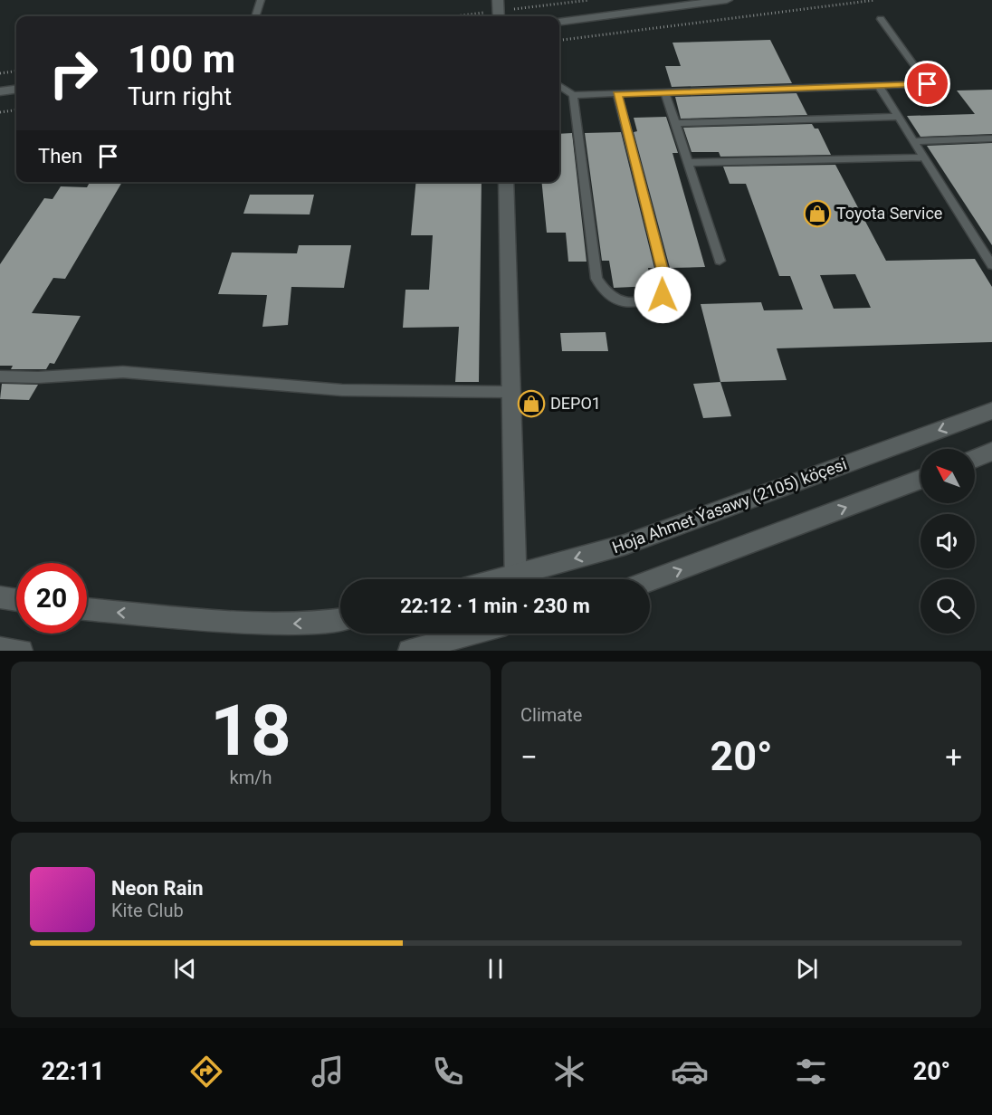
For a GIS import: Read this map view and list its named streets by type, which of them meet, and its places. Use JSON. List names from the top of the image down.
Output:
{
  "streets": {
    "street": ["Hoja Ahmet Ýasawy (2105) köçesi"]
  },
  "places": {
    "shop": ["Toyota Service", "DEPO1"]
  },
  "north": "top left",
  "page": {
    "turn": ["100 m", "Turn right"],
    "then": "Then",
    "limit": "20",
    "trip": "22:12 · 1 min · 230 m",
    "tile": [
      ["18", "km/h"],
      "Climate"
    ],
    "heat": ["−", "20°", "+"],
    "song": ["Neon Rain", "Kite Club"],
    "tabs": ["22:11", "20°"]
  }
}
